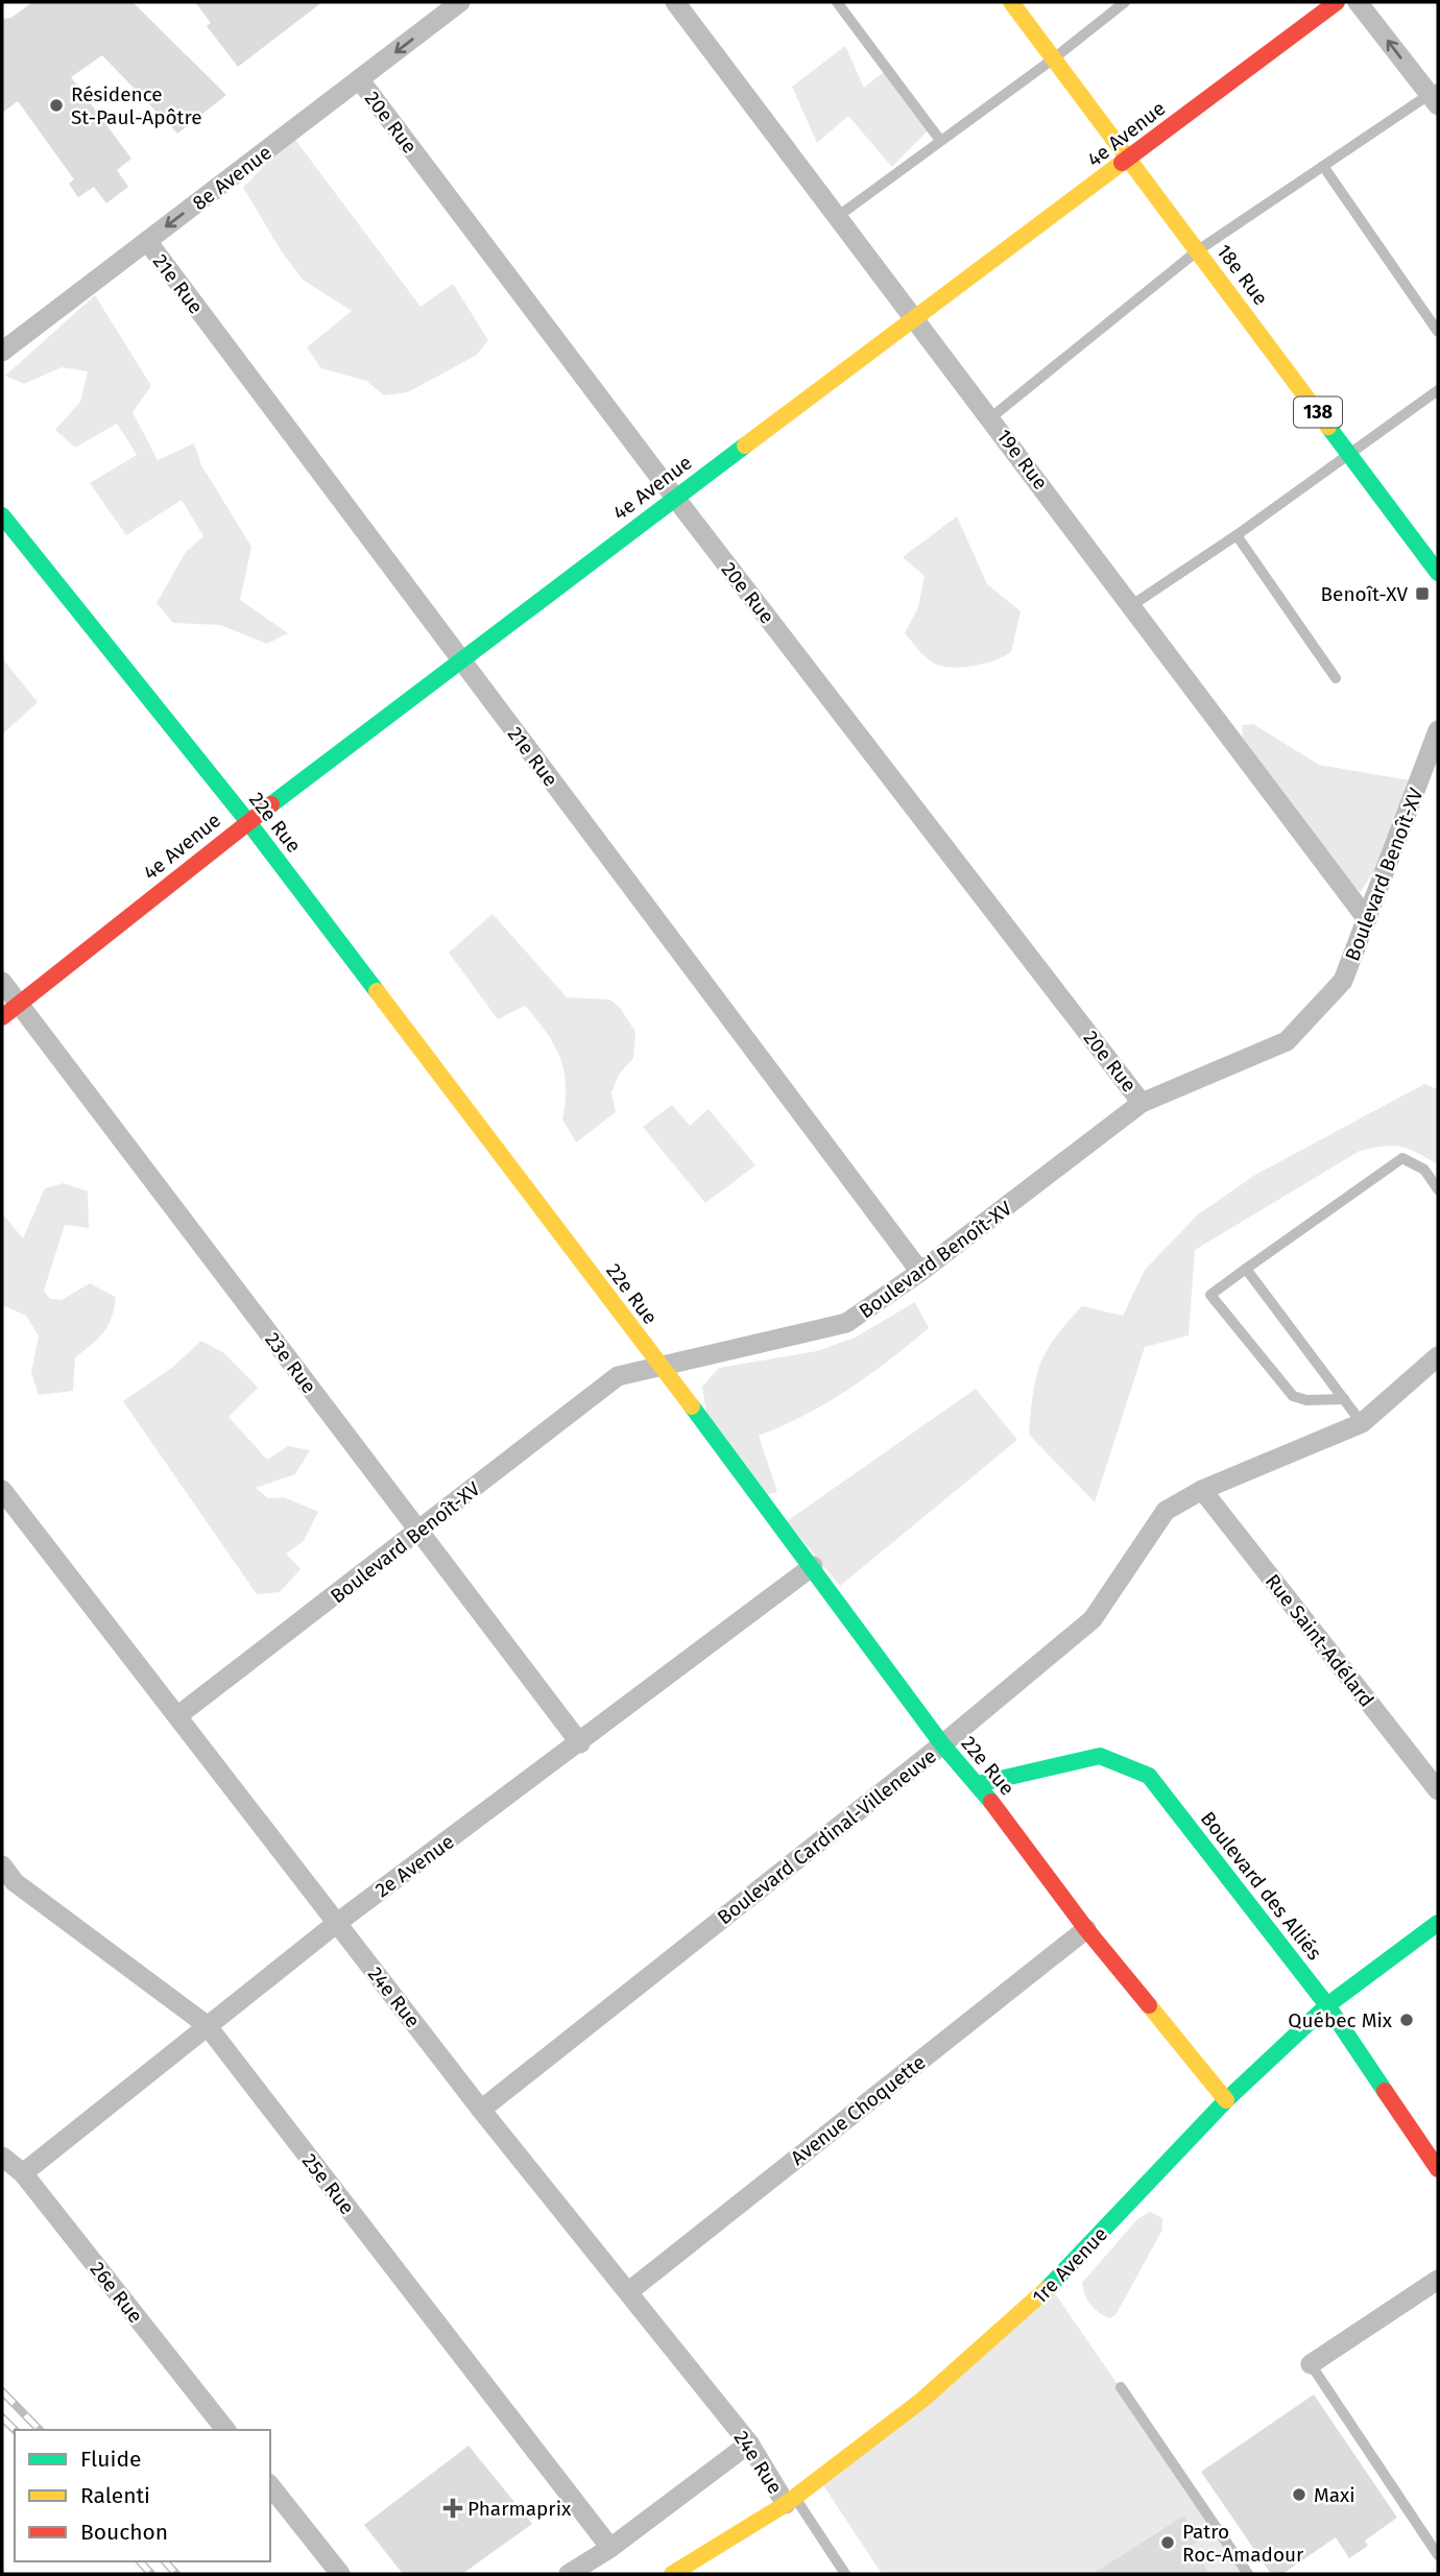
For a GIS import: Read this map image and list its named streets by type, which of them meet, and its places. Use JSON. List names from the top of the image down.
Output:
{
  "streets": {
    "street": [
      "20e Rue",
      "4e Avenue",
      "8e Avenue",
      "18e Rue",
      "21e Rue",
      "138",
      "19e Rue",
      "22e Rue",
      "Boulevard Benoît-XV",
      "23e Rue",
      "Rue Saint-Adélard",
      "Boulevard Cardinal-Villeneuve",
      "2e Avenue",
      "Boulevard des Alliés",
      "24e Rue",
      "Avenue Choquette",
      "25e Rue",
      "1re Avenue",
      "26e Rue"
    ]
  },
  "crossings": [
    ["20e Rue", "4e Avenue"],
    ["20e Rue", "8e Avenue"],
    ["20e Rue", "Boulevard Benoît-XV"],
    ["4e Avenue", "18e Rue"],
    ["4e Avenue", "21e Rue"],
    ["4e Avenue", "19e Rue"],
    ["4e Avenue", "22e Rue"],
    ["4e Avenue", "23e Rue"],
    ["8e Avenue", "21e Rue"],
    ["21e Rue", "Boulevard Benoît-XV"],
    ["19e Rue", "Boulevard Benoît-XV"],
    ["22e Rue", "Boulevard Benoît-XV"],
    ["22e Rue", "Boulevard Cardinal-Villeneuve"],
    ["22e Rue", "2e Avenue"],
    ["22e Rue", "Boulevard des Alliés"],
    ["22e Rue", "Avenue Choquette"],
    ["22e Rue", "1re Avenue"],
    ["Boulevard Benoît-XV", "23e Rue"],
    ["Boulevard Benoît-XV", "24e Rue"],
    ["23e Rue", "2e Avenue"],
    ["Rue Saint-Adélard", "Boulevard Cardinal-Villeneuve"],
    ["Boulevard Cardinal-Villeneuve", "24e Rue"],
    ["2e Avenue", "24e Rue"],
    ["2e Avenue", "25e Rue"],
    ["2e Avenue", "26e Rue"],
    ["Boulevard des Alliés", "1re Avenue"],
    ["24e Rue", "Avenue Choquette"],
    ["24e Rue", "1re Avenue"]
  ],
  "one_way": ["8e Avenue"],
  "places": {
    "other": [
      "Résidence St-Paul-Apôtre",
      "Québec Mix",
      "Maxi",
      "Patro Roc-Amadour"
    ],
    "transit": ["Benoît-XV"],
    "health": ["Pharmaprix"]
  },
  "legend": ["Fluide", "Ralenti", "Bouchon"]
}
